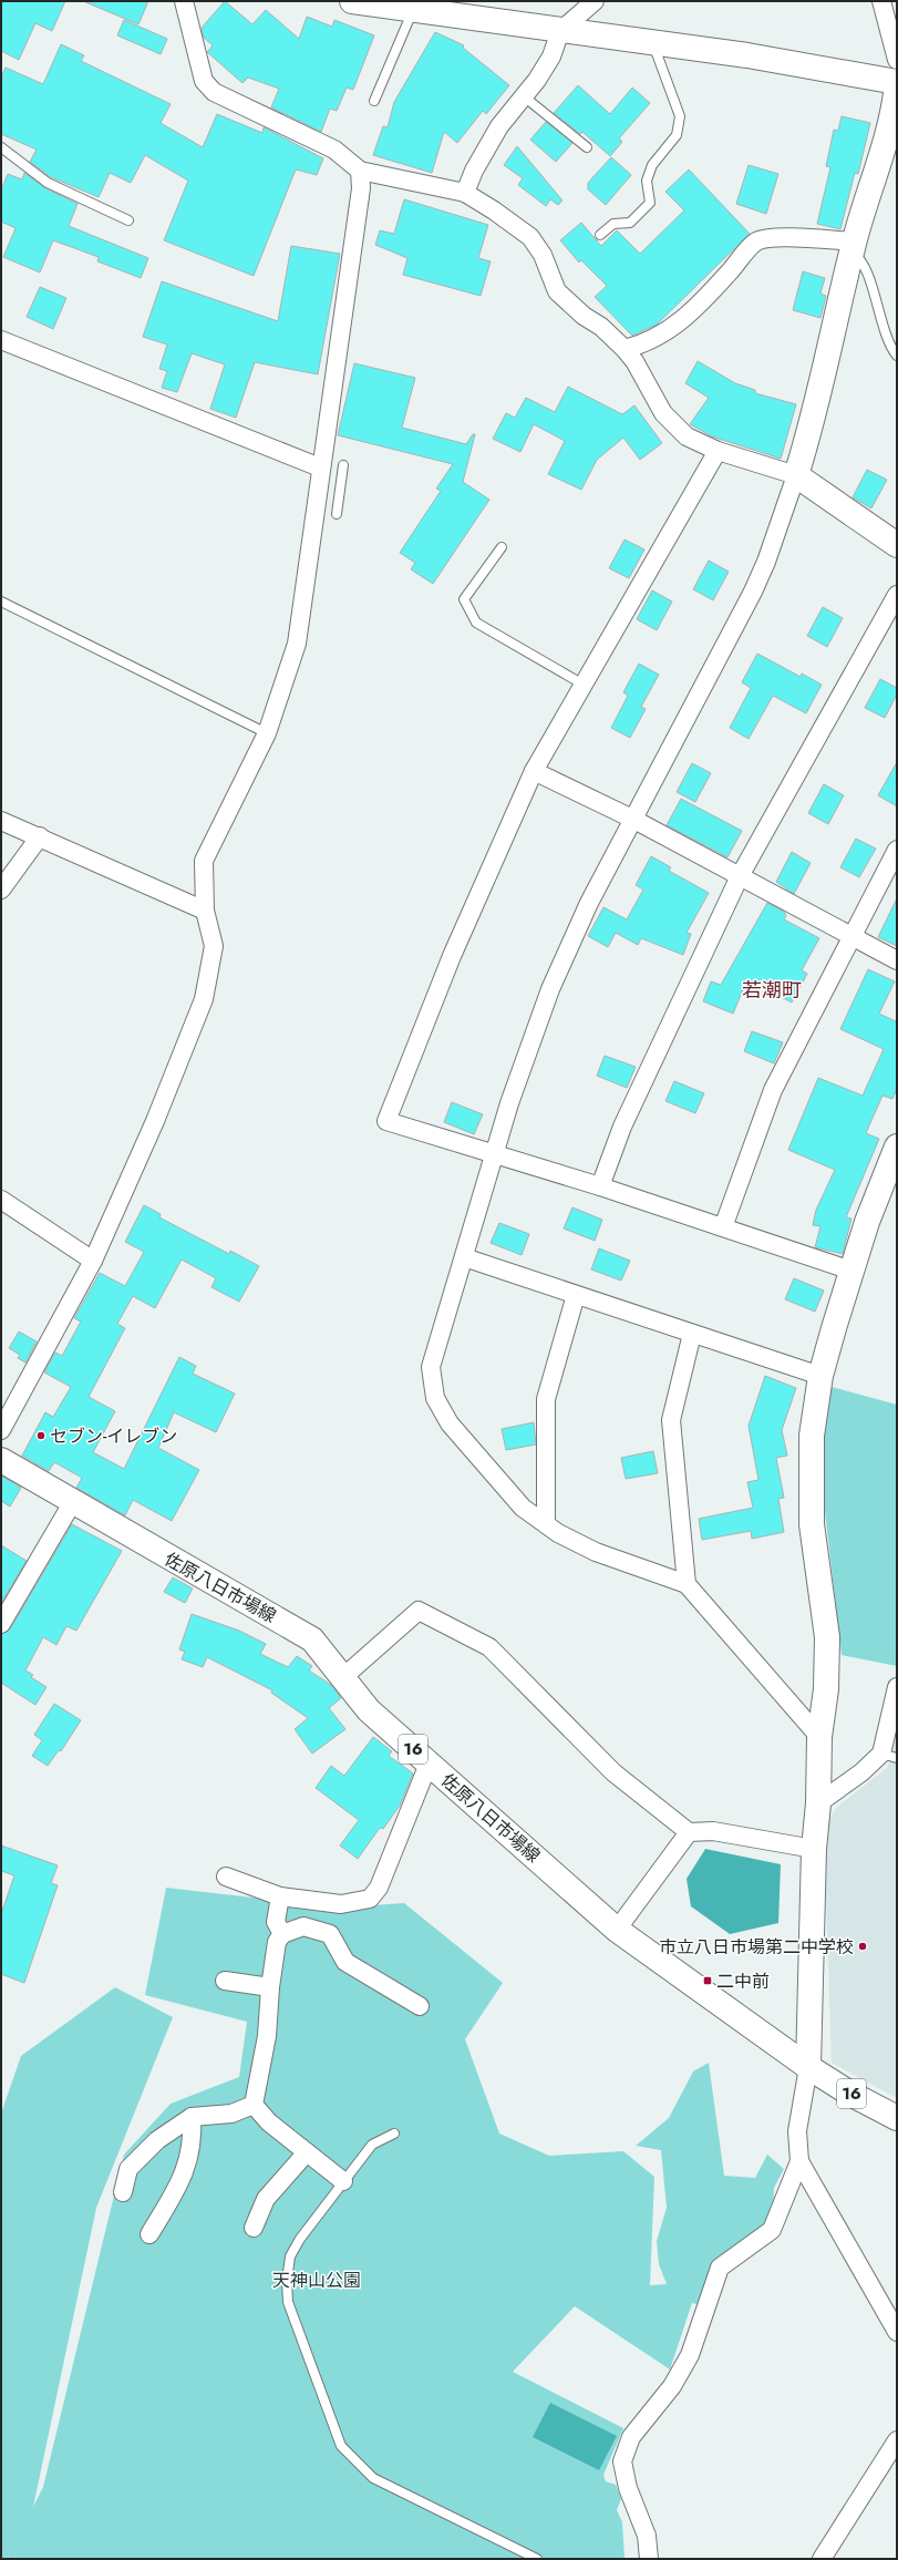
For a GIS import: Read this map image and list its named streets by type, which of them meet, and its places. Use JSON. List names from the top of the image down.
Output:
{
  "streets": {
    "street": ["佐原八日市場線", "16"]
  },
  "districts": ["若潮町"],
  "parks": ["天神山公園"],
  "places": {
    "other": ["セブン-イレブン", "市立八日市場第二中学校"],
    "transit": ["二中前"]
  }
}
